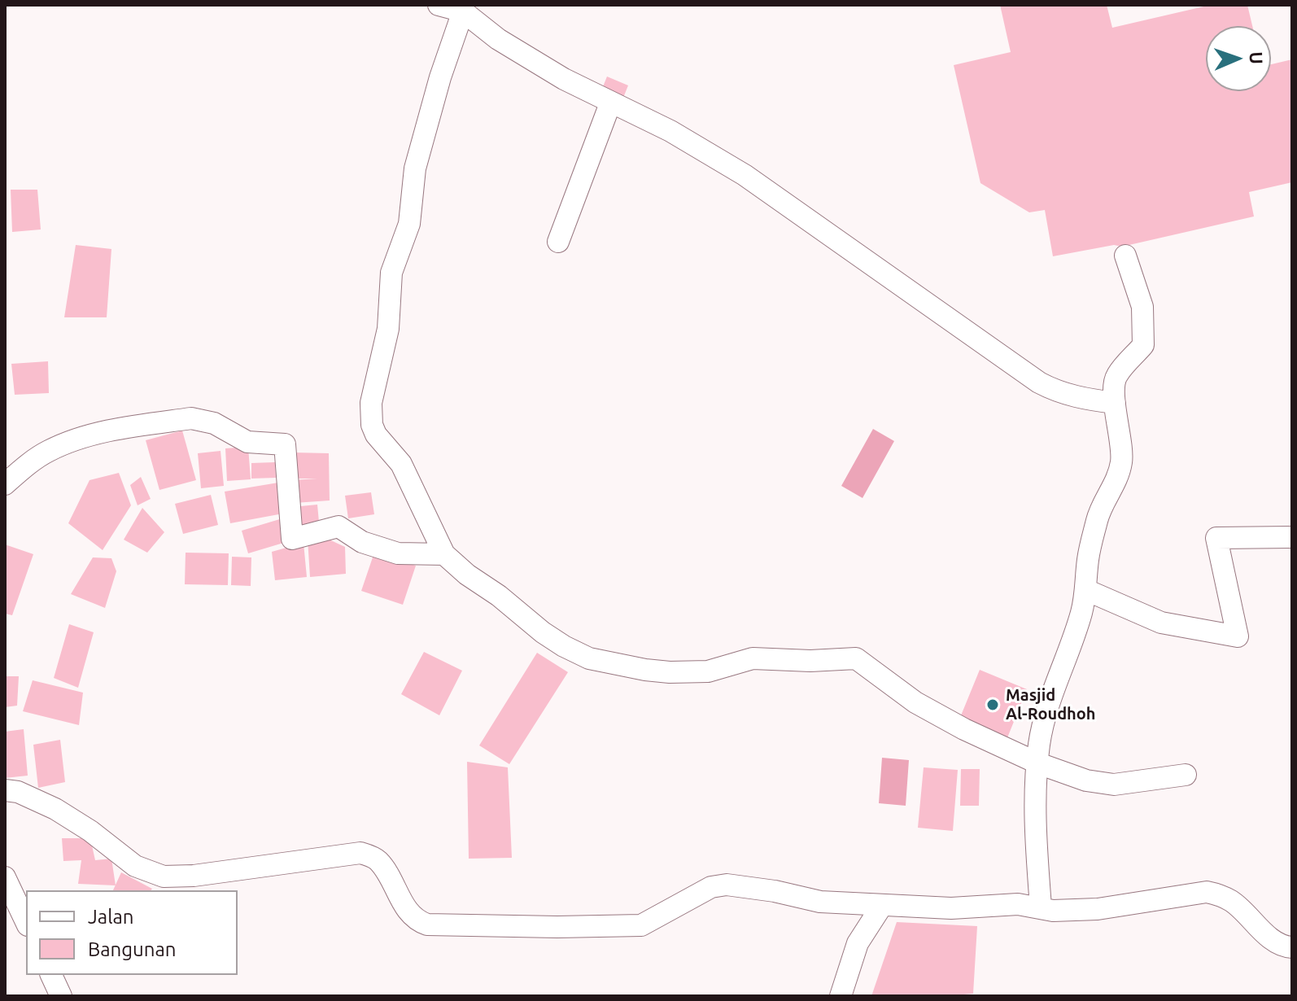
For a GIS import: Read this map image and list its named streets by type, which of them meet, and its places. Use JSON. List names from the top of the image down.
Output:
{
  "places": ["Masjid Al-Roudhoh"],
  "legend": ["Jalan", "Bangunan"],
  "north": "right"
}
